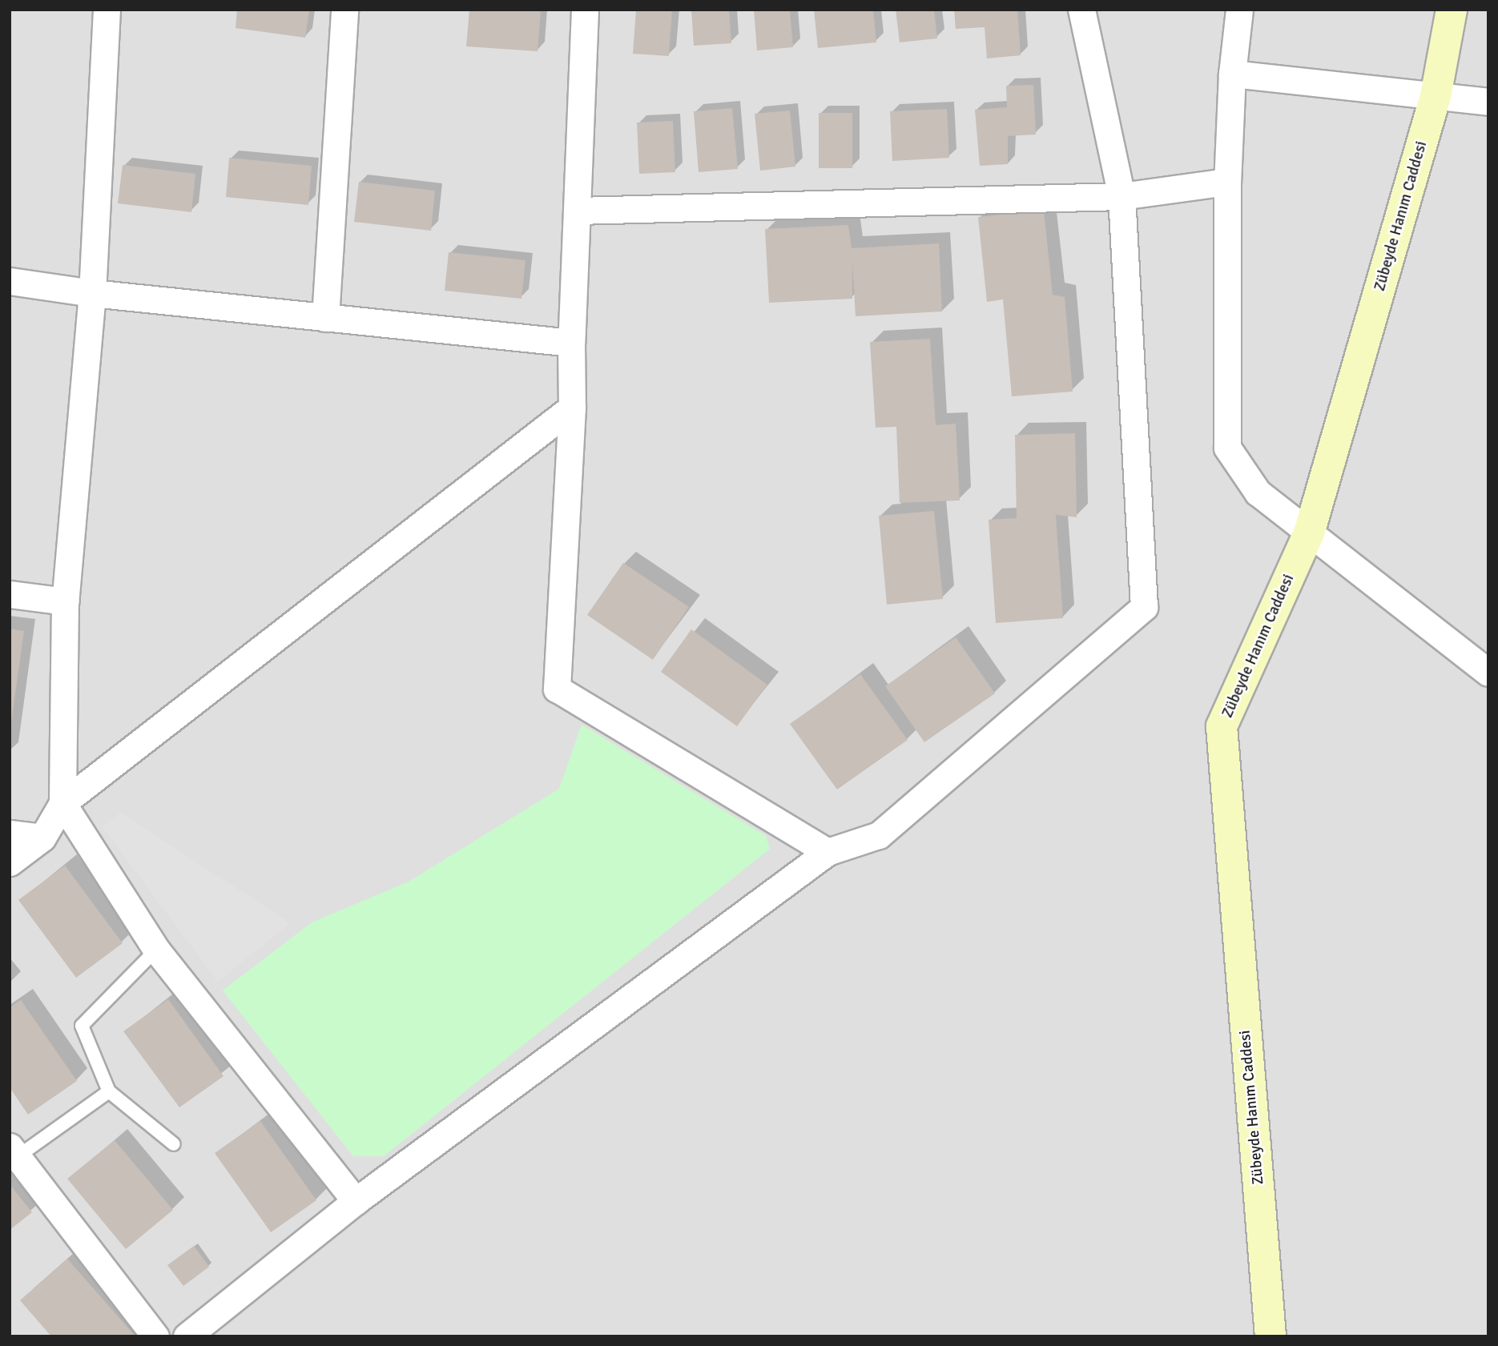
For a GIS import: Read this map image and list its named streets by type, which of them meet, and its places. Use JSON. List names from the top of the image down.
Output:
{
  "streets": {
    "street": ["Zübeyde Hanım Caddesi"]
  }
}
